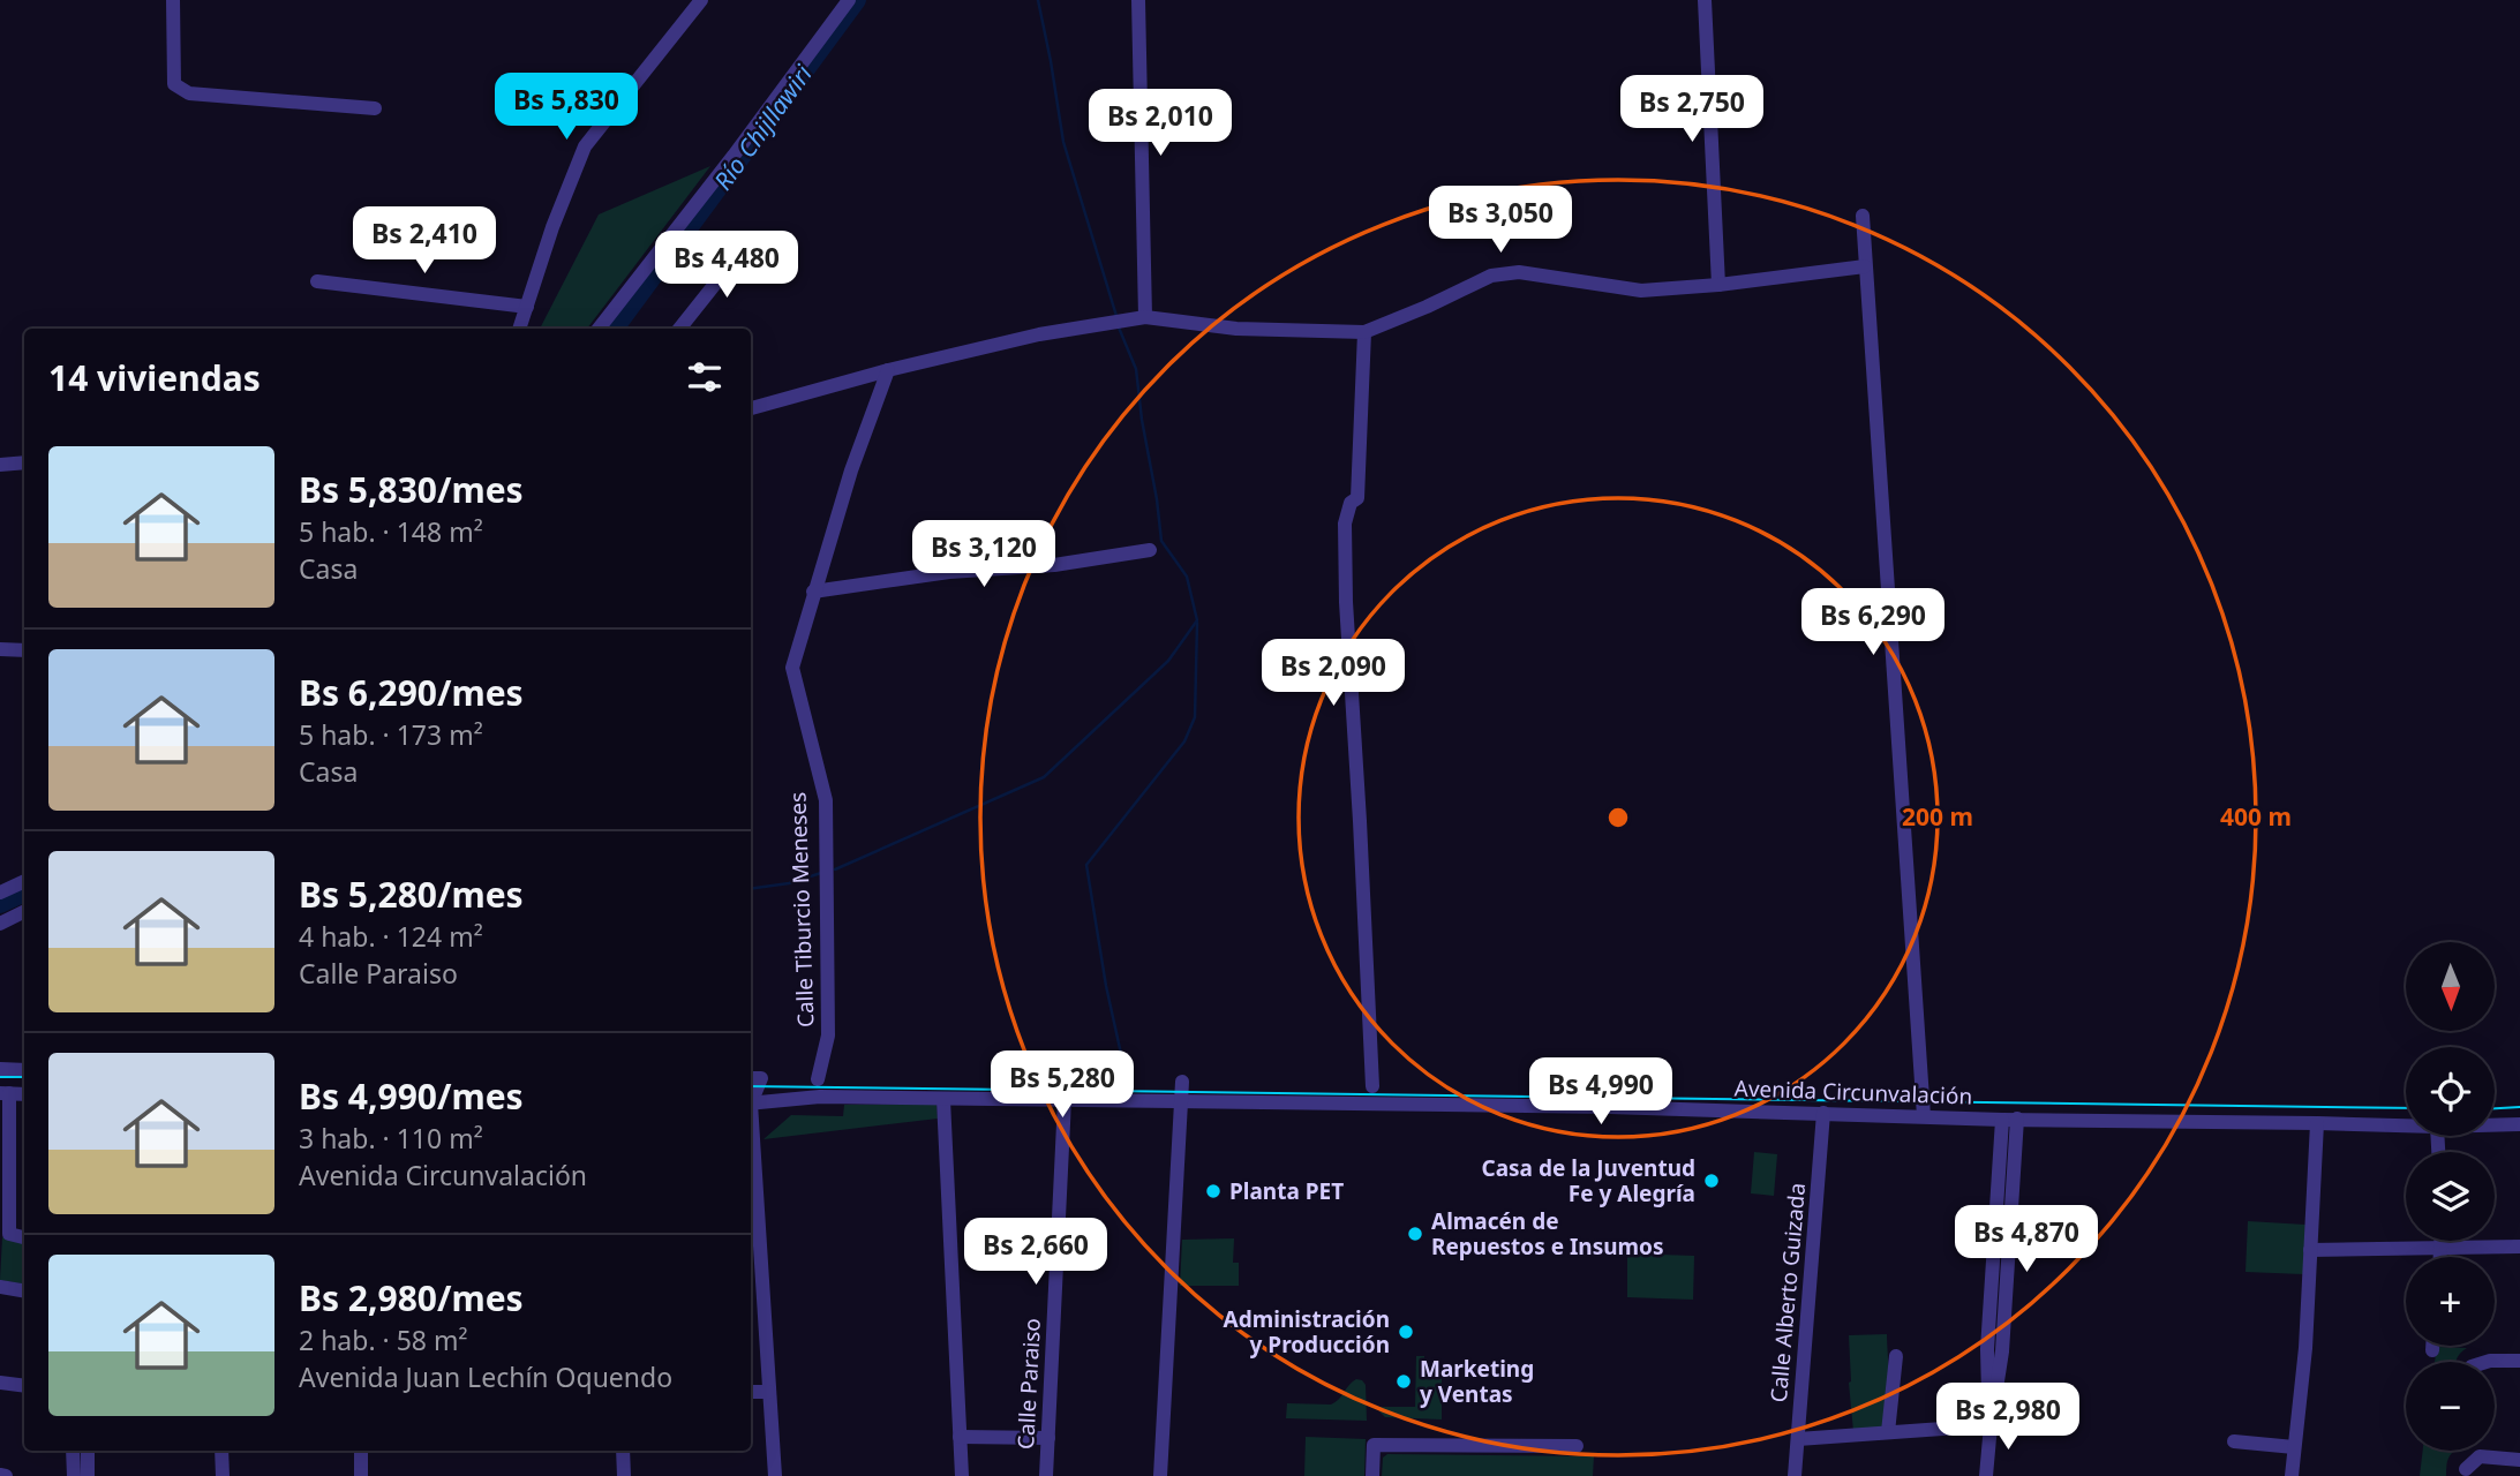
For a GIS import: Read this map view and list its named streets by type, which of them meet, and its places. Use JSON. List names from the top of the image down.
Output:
{
  "streets": {
    "street": [
      "Calle Tiburcio Meneses",
      "Avenida Circunvalación",
      "Calle Alberto Guizada",
      "Calle Paraiso"
    ]
  },
  "crossings": [
    ["Avenida Circunvalación", "Calle Alberto Guizada"],
    ["Avenida Circunvalación", "Calle Paraiso"]
  ],
  "water": ["Río Chijllawiri"],
  "places": [
    "Casa de la Juventud Fe y Alegría",
    "Planta PET",
    "Almacén de Repuestos e Insumos",
    "Administración y Producción",
    "Marketing y Ventas"
  ],
  "north": "bottom",
  "page": {
    "price": [
      "Bs 5,830",
      "Bs 2,750",
      "Bs 2,010",
      "Bs 3,050",
      "Bs 2,410",
      "Bs 4,480",
      "Bs 3,120",
      "Bs 6,290",
      "Bs 2,090",
      "Bs 5,280",
      "Bs 4,990",
      "Bs 4,870",
      "Bs 2,660",
      "Bs 2,980"
    ],
    "heading": "14 viviendas",
    "list": [
      {
        "name": "Bs 5,830/mes",
        "note": "5 hab. · 148 m² · Casa"
      },
      {
        "name": "Bs 6,290/mes",
        "note": "5 hab. · 173 m² · Casa"
      },
      {
        "name": "Bs 5,280/mes",
        "note": "4 hab. · 124 m² · Calle Paraiso"
      },
      {
        "name": "Bs 4,990/mes",
        "note": "3 hab. · 110 m² · Avenida Circunvalación"
      },
      {
        "name": "Bs 2,980/mes",
        "note": "2 hab. · 58 m² · Avenida Juan Lechín Oquendo"
      }
    ],
    "map_buttons": ["+", "−"]
  },
  "rings": ["200 m", "400 m"]
}
